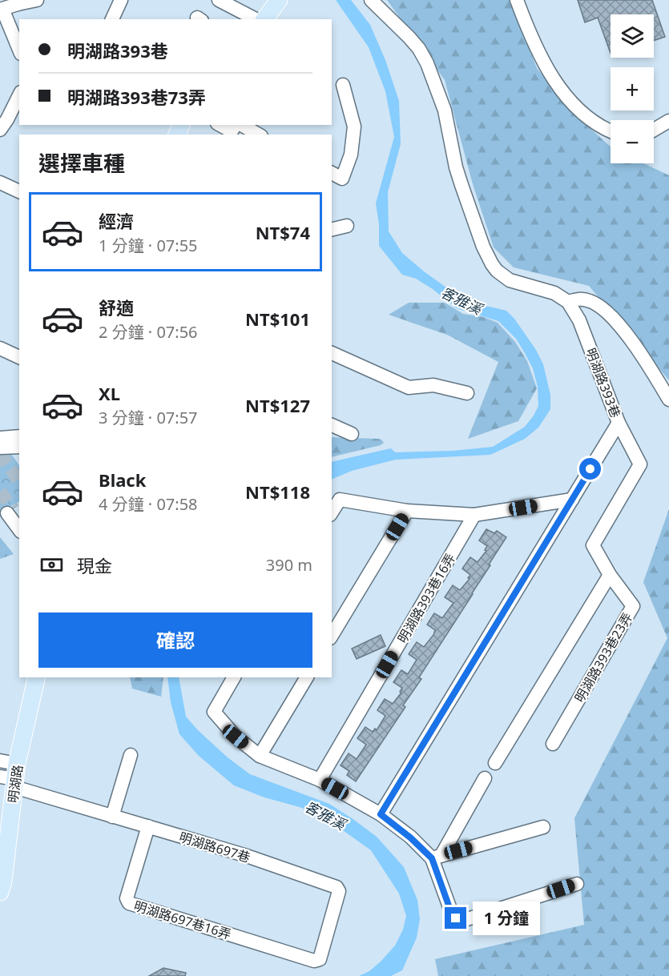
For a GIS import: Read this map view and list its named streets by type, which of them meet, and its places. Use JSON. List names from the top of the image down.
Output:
{
  "streets": {
    "main road": ["明湖路"],
    "street": [
      "明湖路393巷",
      "明湖路393巷16弄",
      "明湖路393巷23弄",
      "明湖路697巷",
      "明湖路697巷16弄"
    ]
  },
  "crossings": [
    ["明湖路393巷", "明湖路393巷23弄"],
    ["明湖路", "明湖路697巷"],
    ["明湖路697巷", "明湖路697巷16弄"]
  ],
  "water": ["客雅溪"],
  "page": {
    "map_buttons": ["+", "−"],
    "banner": ["明湖路393巷", "明湖路393巷73弄"],
    "heading": "選擇車種",
    "list": [
      {
        "name": "經濟",
        "note": "1 分鐘 · 07:55",
        "value": "NT$74"
      },
      {
        "name": "舒適",
        "note": "2 分鐘 · 07:56",
        "value": "NT$101"
      },
      {
        "name": "XL",
        "note": "3 分鐘 · 07:57",
        "value": "NT$127"
      },
      {
        "name": "Black",
        "note": "4 分鐘 · 07:58",
        "value": "NT$118"
      }
    ],
    "pay": ["現金", "390 m"],
    "buttons": "確認",
    "bubble": "1 分鐘"
  }
}
